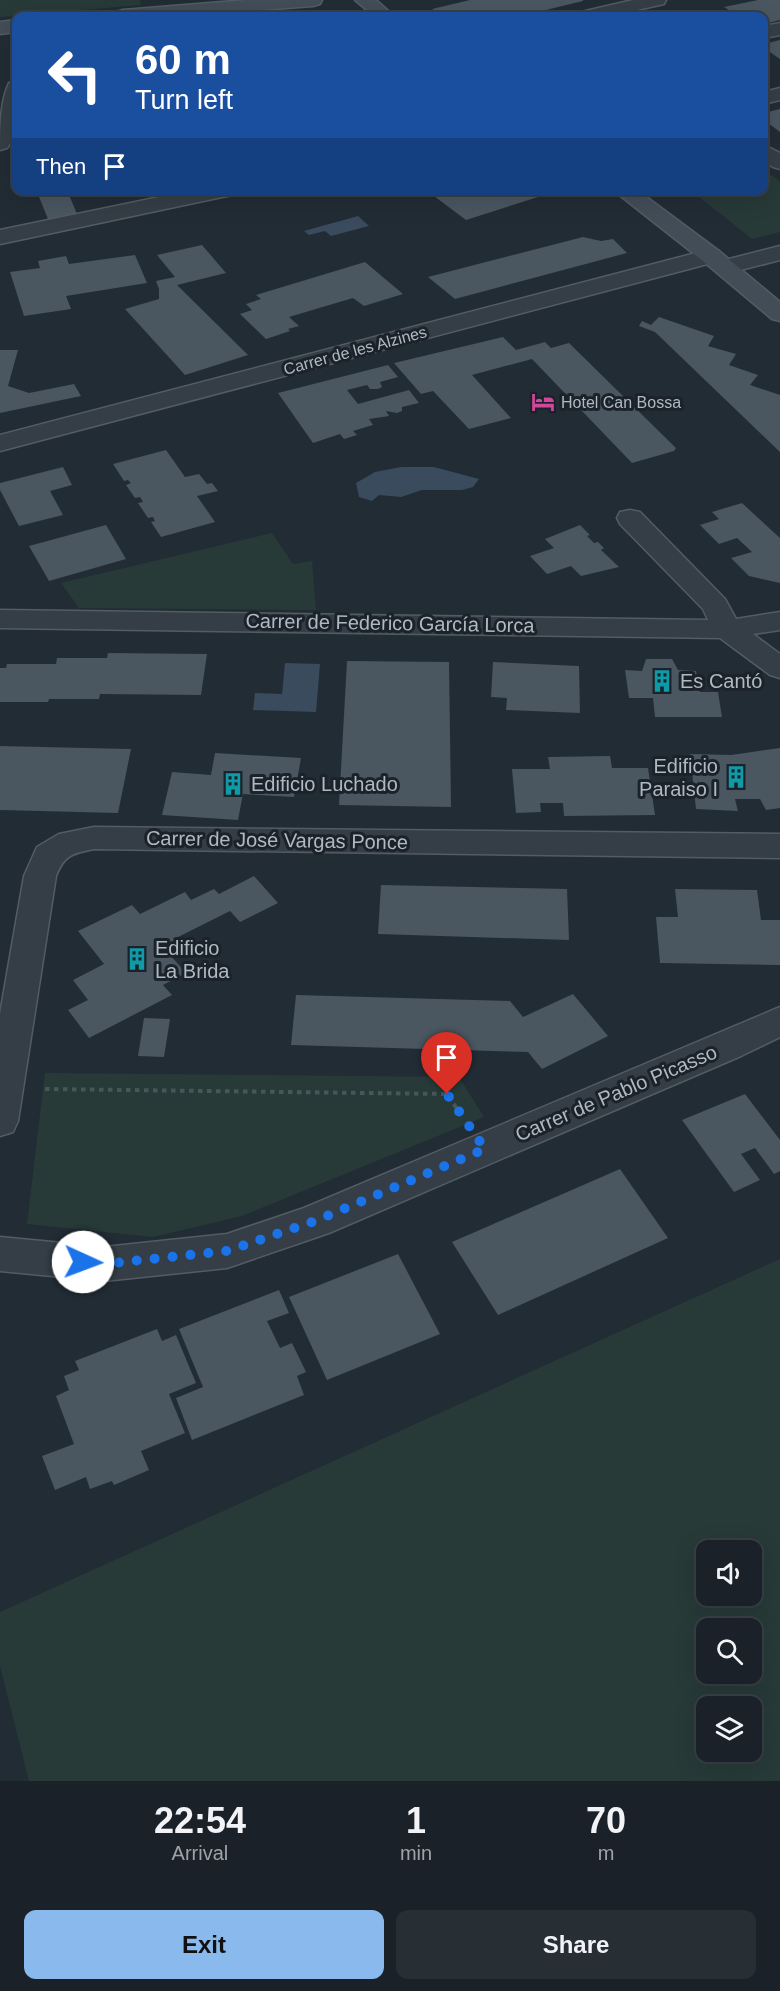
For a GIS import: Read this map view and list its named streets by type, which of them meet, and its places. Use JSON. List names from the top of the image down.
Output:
{
  "streets": {
    "street": [
      "Carrer de les Alzines",
      "Carrer de Federico García Lorca",
      "Carrer de José Vargas Ponce",
      "Carrer de Pablo Picasso"
    ]
  },
  "places": {
    "hotel": ["Hotel Can Bossa"],
    "building": [
      "Es Cantó",
      "Edificio Paraiso I",
      "Edificio Luchado",
      "Edificio La Brida"
    ]
  },
  "page": {
    "turn": ["60 m", "Turn left"],
    "then": "Then",
    "eta": [
      "22:54",
      "Arrival",
      "1",
      "min",
      "70",
      "m"
    ],
    "buttons": ["Exit", "Share"]
  }
}
